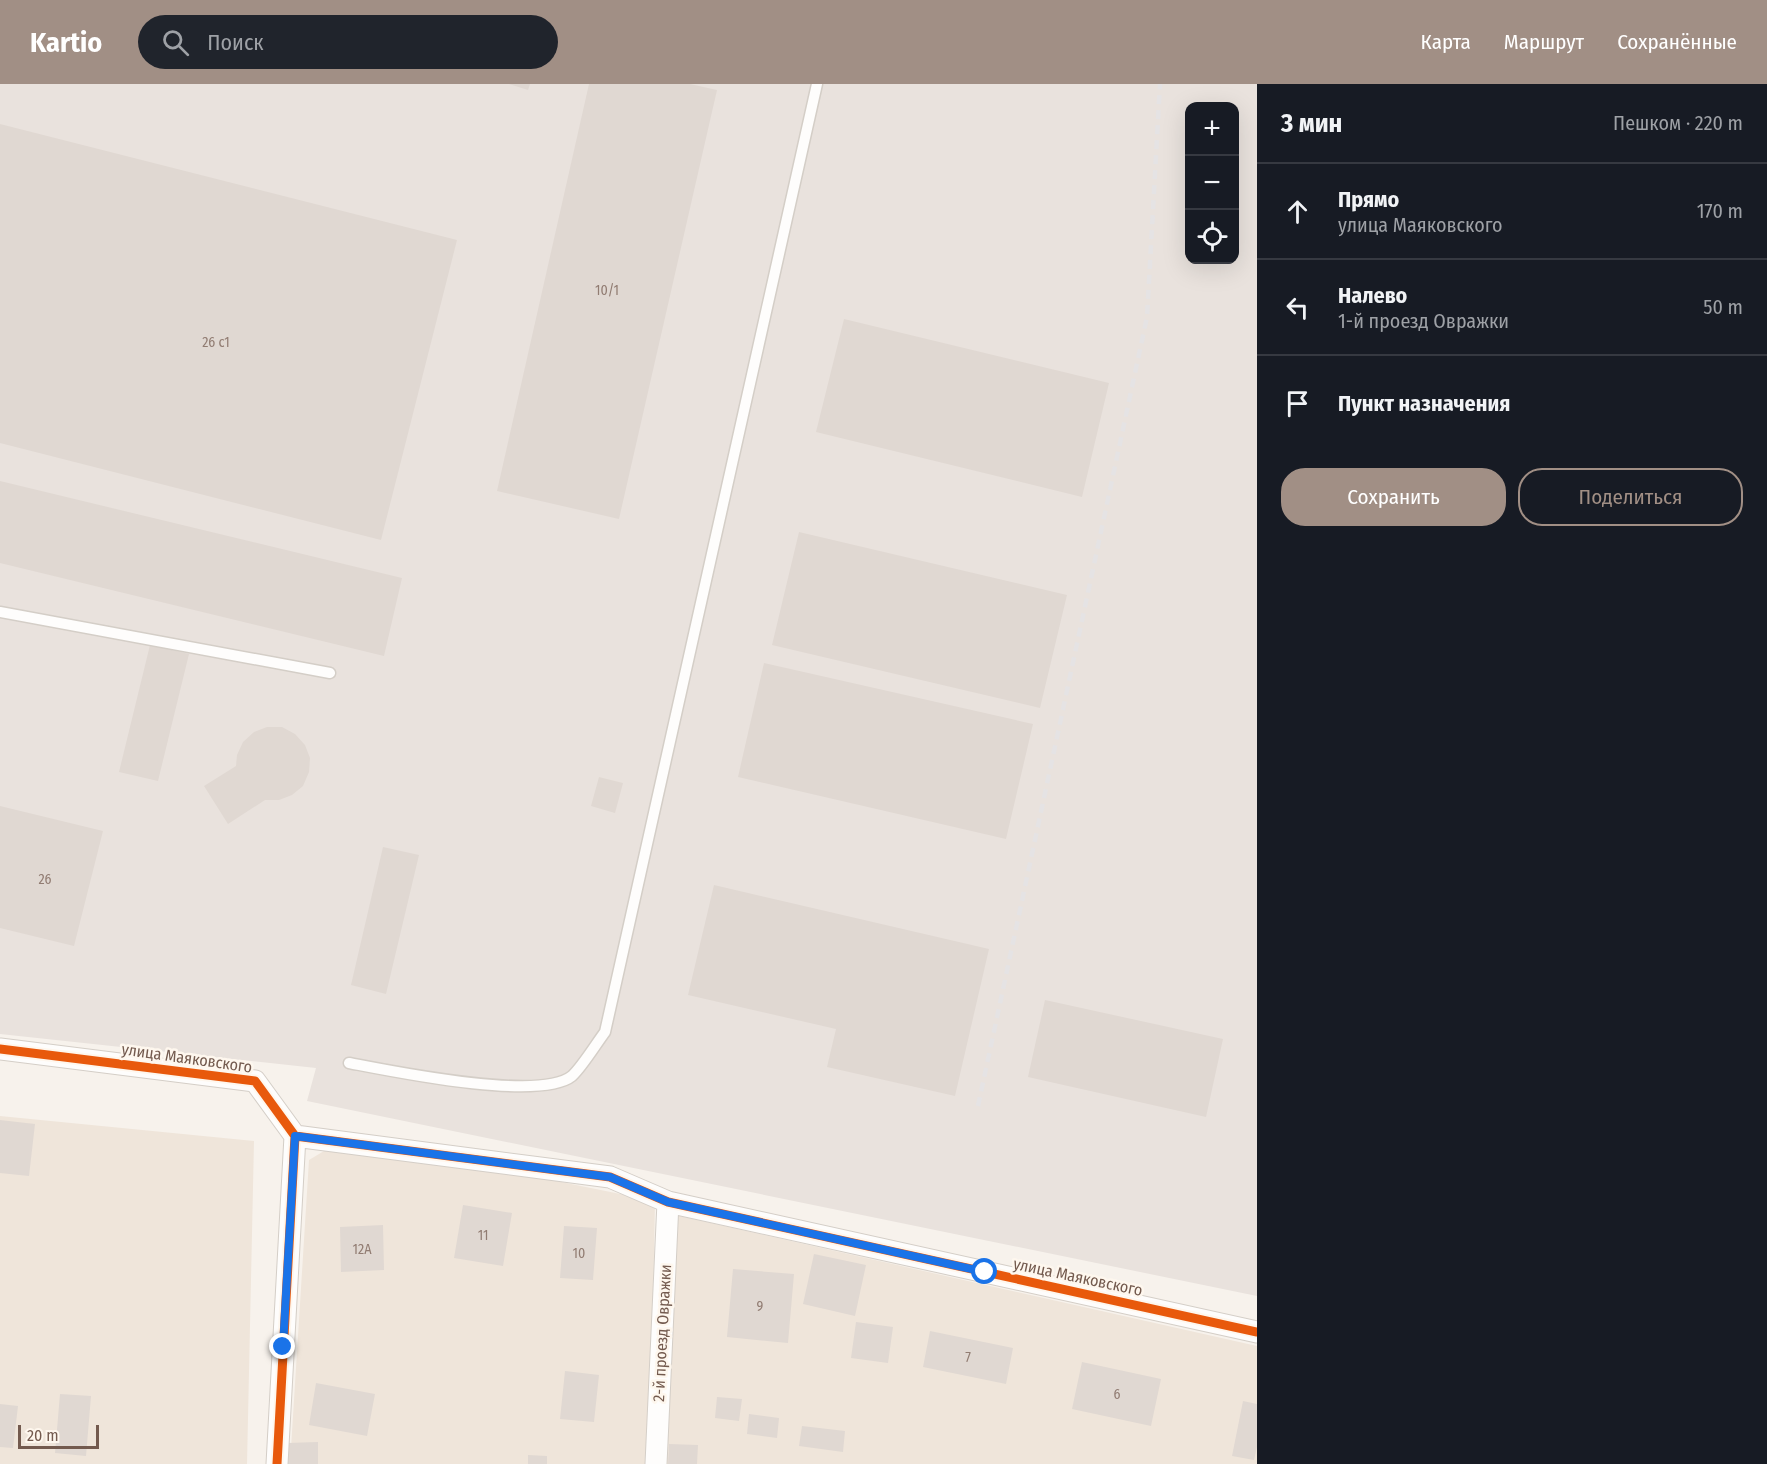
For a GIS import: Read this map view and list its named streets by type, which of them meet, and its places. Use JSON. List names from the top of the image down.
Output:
{
  "streets": {
    "street": ["улица Маяковского", "2-й проезд Овражки"]
  },
  "crossings": [
    ["улица Маяковского", "2-й проезд Овражки"]
  ],
  "house_numbers": [
    "10/1",
    "26 с1",
    "26",
    "11",
    "12А",
    "10",
    "9",
    "7",
    "6"
  ],
  "scale_bar": "20 m",
  "page": {
    "header": "Kartio",
    "search": "Поиск",
    "nav": ["Карта", "Маршрут", "Сохранённые"],
    "heading": ["3 мин", "Пешком · 220 m"],
    "map_buttons": ["+", "−"],
    "list": [
      ["Прямо", "улица Маяковского", "170 m"],
      ["Налево", "1-й проезд Овражки", "50 m"],
      "Пункт назначения"
    ],
    "buttons": ["Сохранить", "Поделиться"],
    "scale": "20 m"
  }
}
